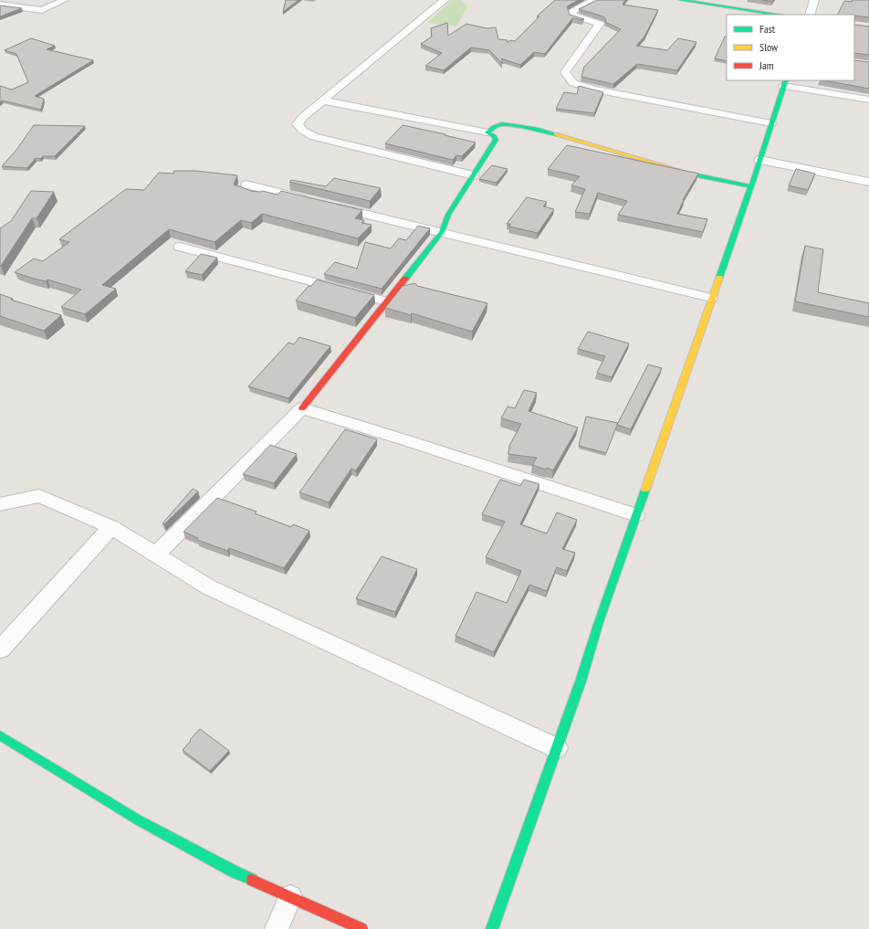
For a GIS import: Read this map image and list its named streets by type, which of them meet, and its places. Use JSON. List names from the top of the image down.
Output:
{
  "legend": ["Fast", "Slow", "Jam"]
}
